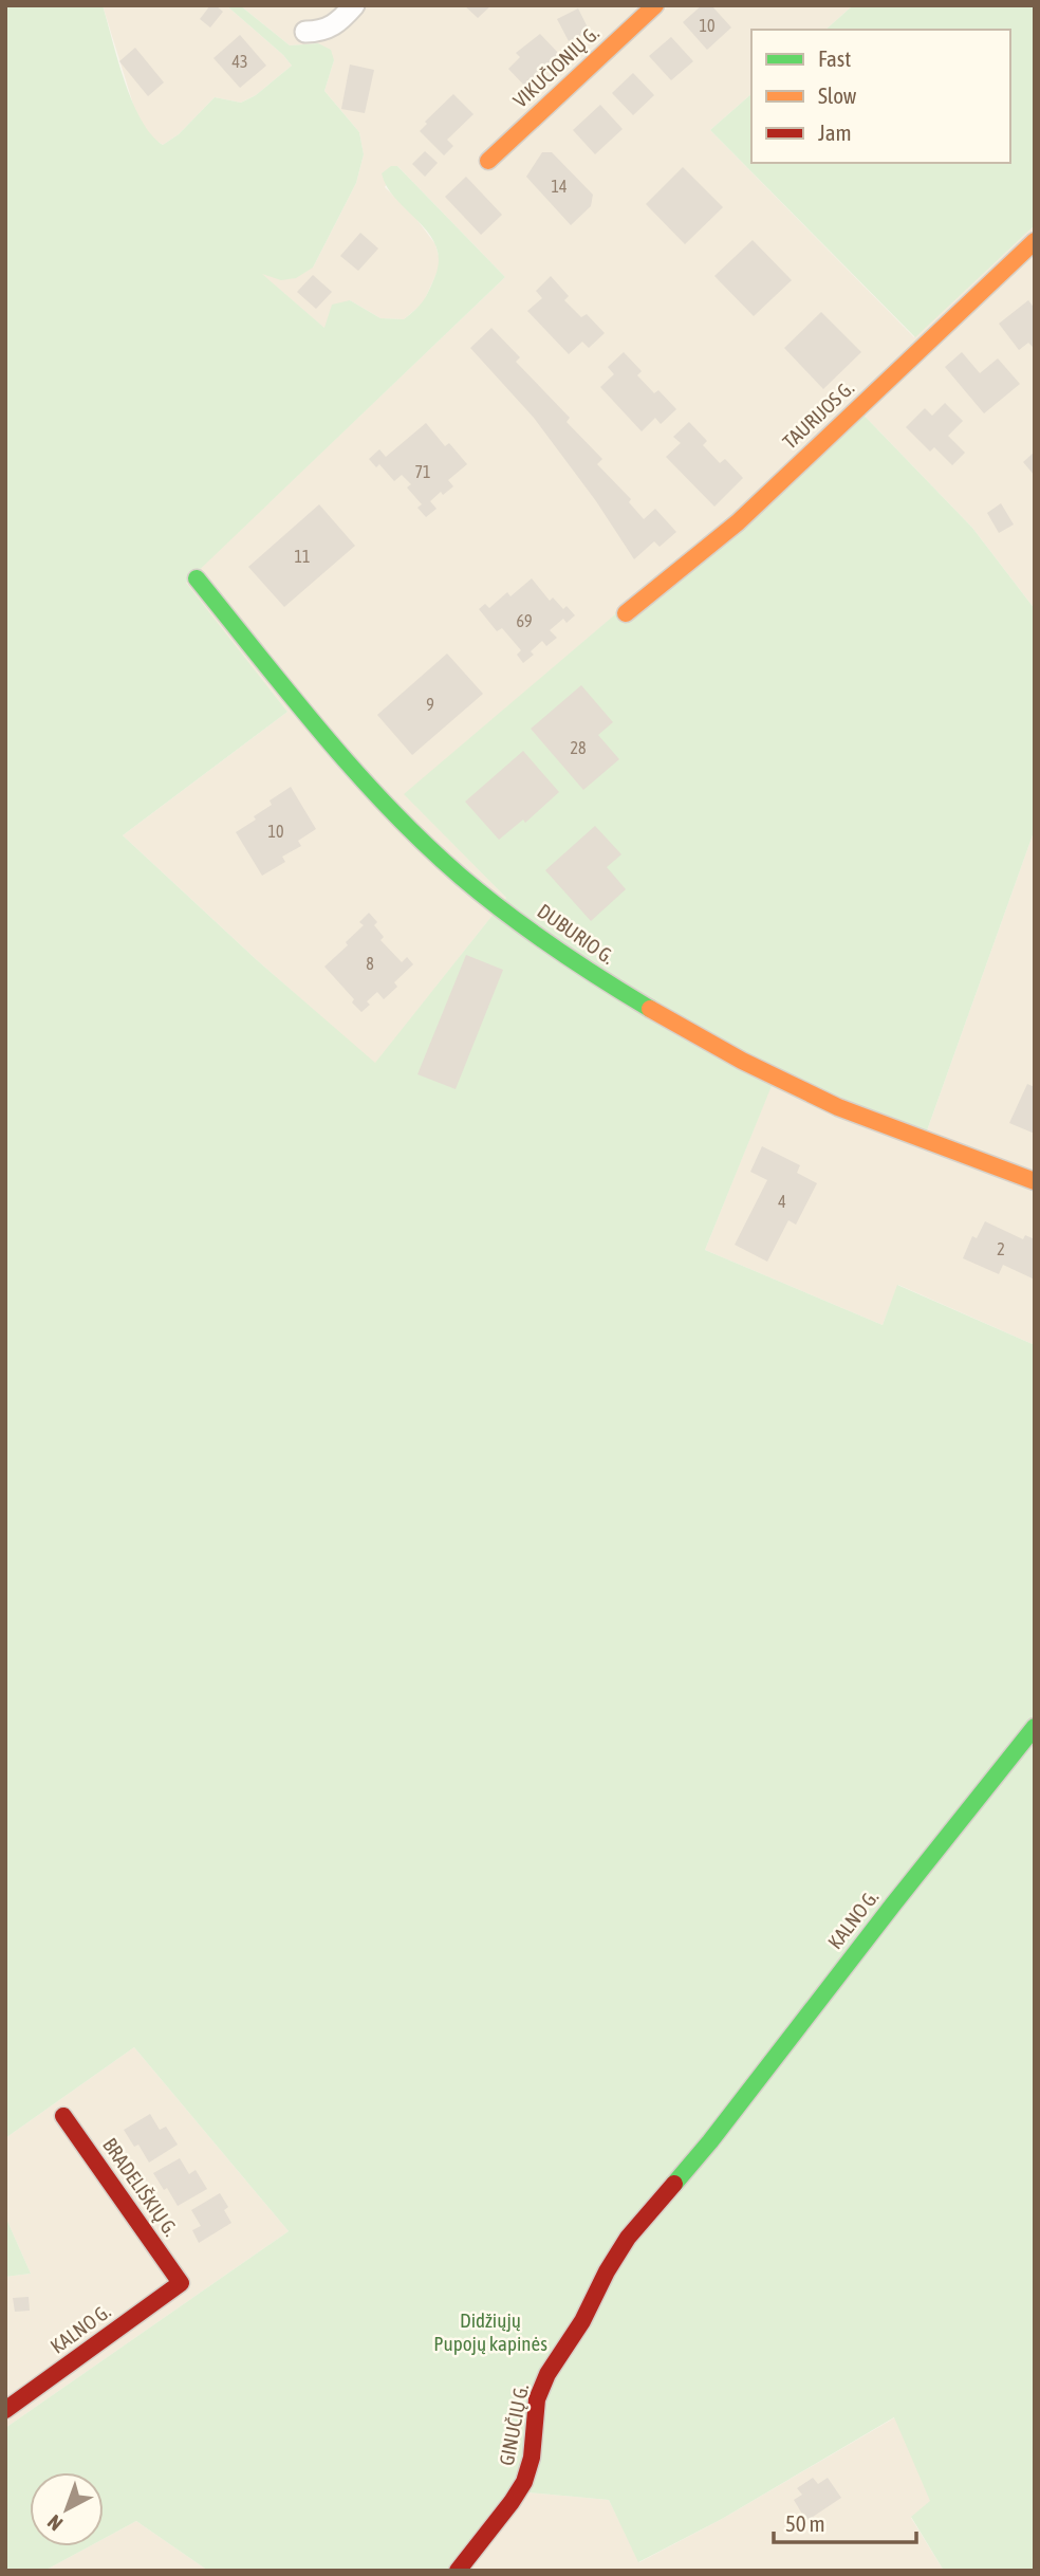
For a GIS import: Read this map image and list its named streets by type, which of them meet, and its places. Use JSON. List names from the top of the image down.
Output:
{
  "streets": {
    "street": [
      "VIKUČIONIŲ G.",
      "TAURIJOS G.",
      "DUBURIO G.",
      "KALNO G.",
      "BRADELIŠKIŲ G.",
      "GINUČIŲ G."
    ]
  },
  "crossings": [
    ["KALNO G.", "BRADELIŠKIŲ G."],
    ["KALNO G.", "GINUČIŲ G."]
  ],
  "parks": ["Didžiųjų Pupojų kapinės"],
  "house_numbers": [
    "10",
    "43",
    "14",
    "71",
    "11",
    "69",
    "9",
    "28",
    "10",
    "8",
    "4",
    "2"
  ],
  "legend": ["Fast", "Slow", "Jam"],
  "scale_bar": "50 m",
  "north": "bottom left"
}
